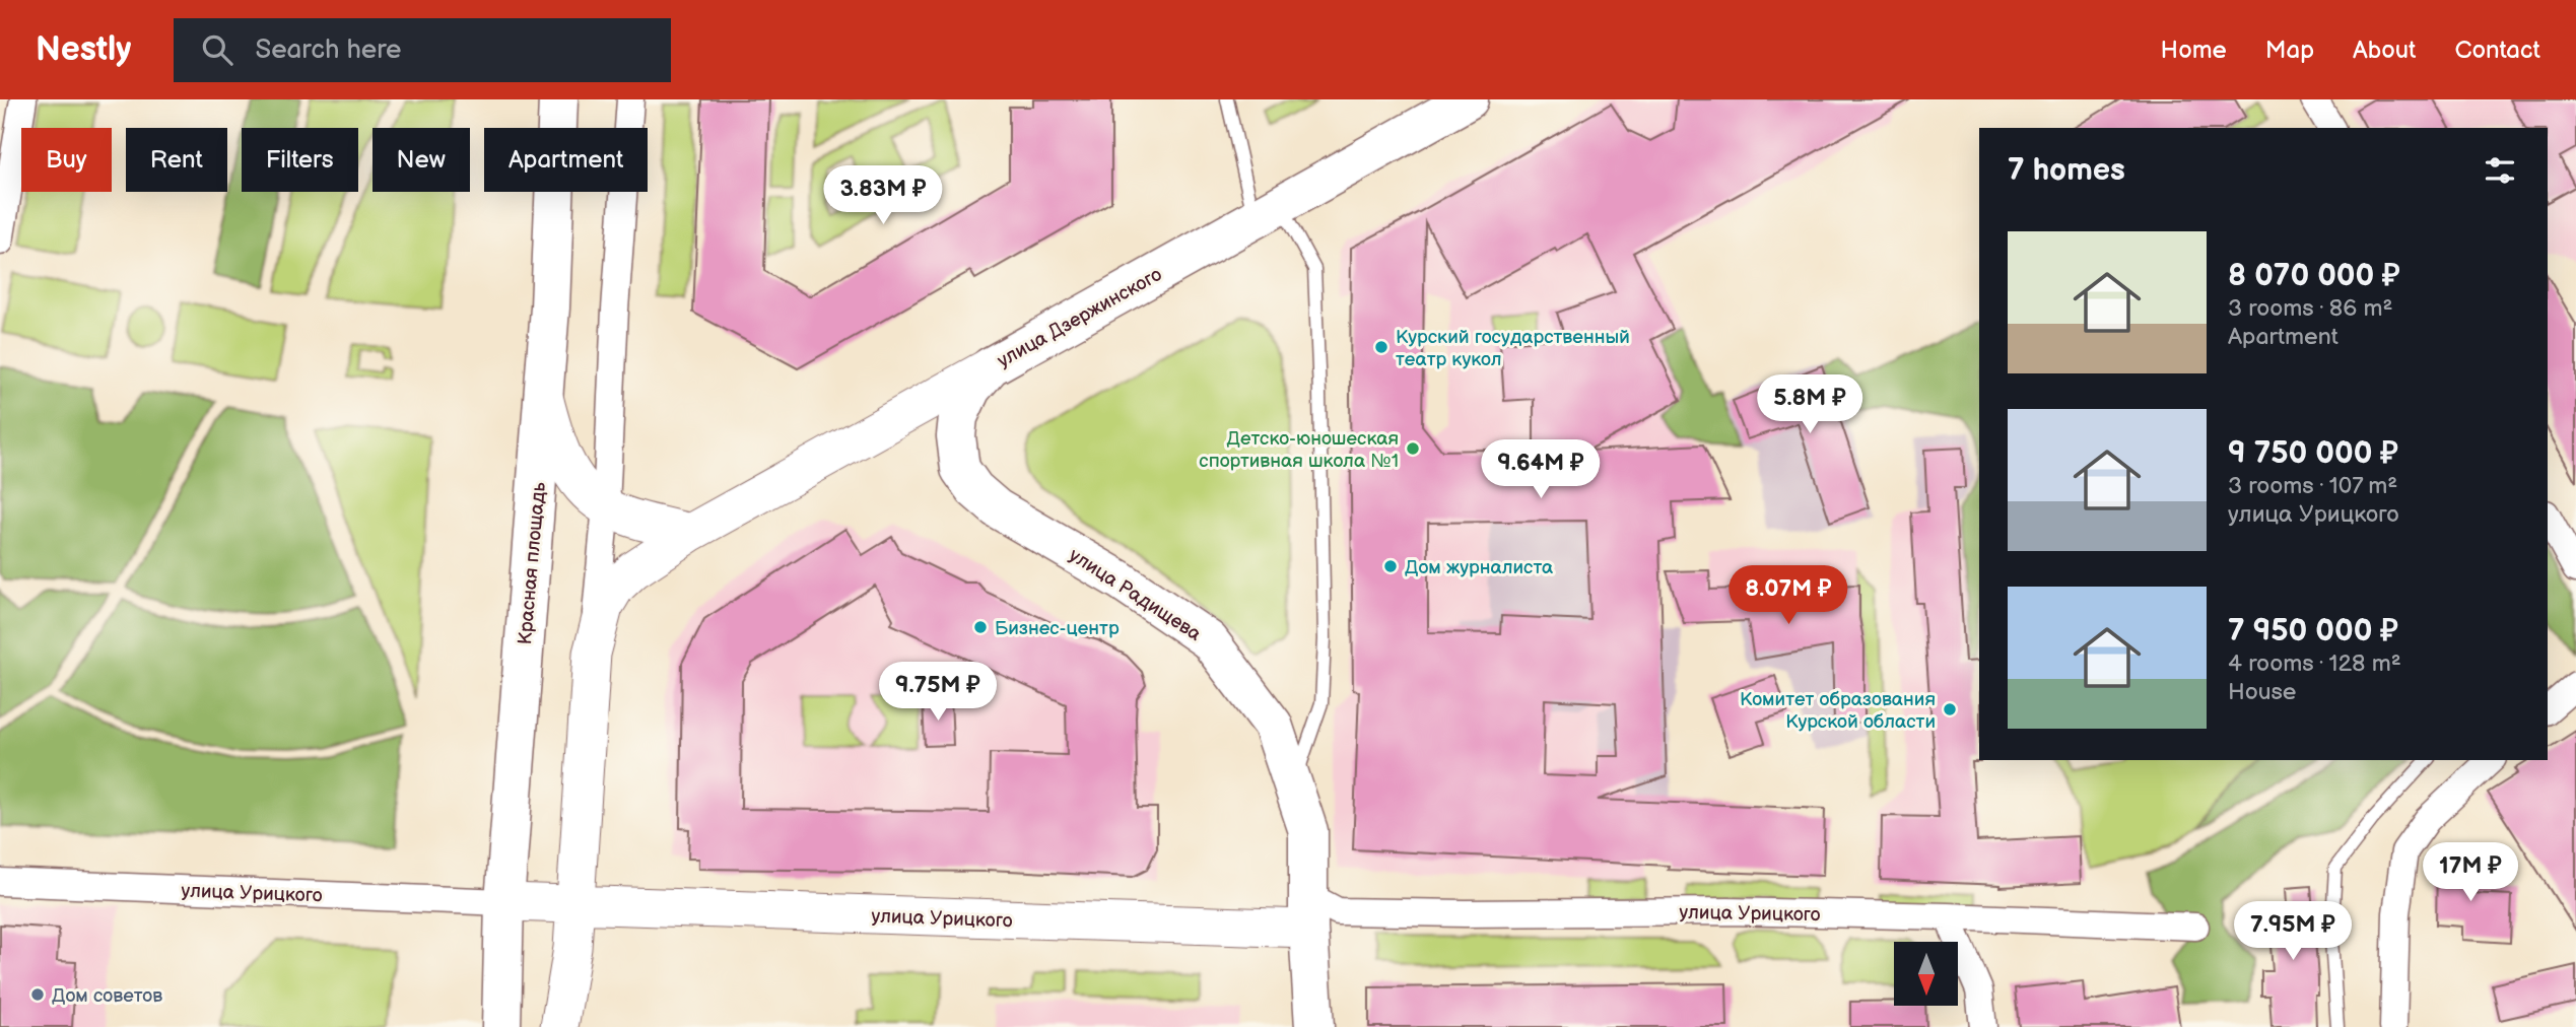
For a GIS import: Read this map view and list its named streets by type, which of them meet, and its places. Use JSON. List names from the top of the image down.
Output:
{
  "streets": {
    "main road": [
      "улица Дзержинского",
      "Красная площадь",
      "улица Радищева",
      "улица Урицкого"
    ]
  },
  "crossings": [
    ["улица Дзержинского", "улица Радищева"],
    ["улица Дзержинского", "улица Урицкого"],
    ["Красная площадь", "улица Урицкого"],
    ["улица Радищева", "улица Урицкого"]
  ],
  "places": [
    "Курский государственный театр кукол",
    "Детско-юношеская спортивная школа №1",
    "Дом журналиста",
    "Бизнес-центр",
    "Комитет образования Курской области",
    "Дом советов"
  ],
  "north": "bottom",
  "page": {
    "header": "Nestly",
    "search": "Search here",
    "nav": [
      "Home",
      "Map",
      "About",
      "Contact"
    ],
    "chip": [
      "Buy",
      "Rent",
      "Filters",
      "New",
      "Apartment"
    ],
    "heading": "7 homes",
    "price": [
      "3.83M ₽",
      "5.8M ₽",
      "9.64M ₽",
      "8.07M ₽",
      "9.75M ₽",
      "17M ₽",
      "7.95M ₽"
    ],
    "list": [
      {
        "name": "8 070 000 ₽",
        "note": "3 rooms · 86 m² · Apartment"
      },
      {
        "name": "9 750 000 ₽",
        "note": "3 rooms · 107 m² · улица Урицкого"
      },
      {
        "name": "7 950 000 ₽",
        "note": "4 rooms · 128 m² · House"
      }
    ]
  }
}
